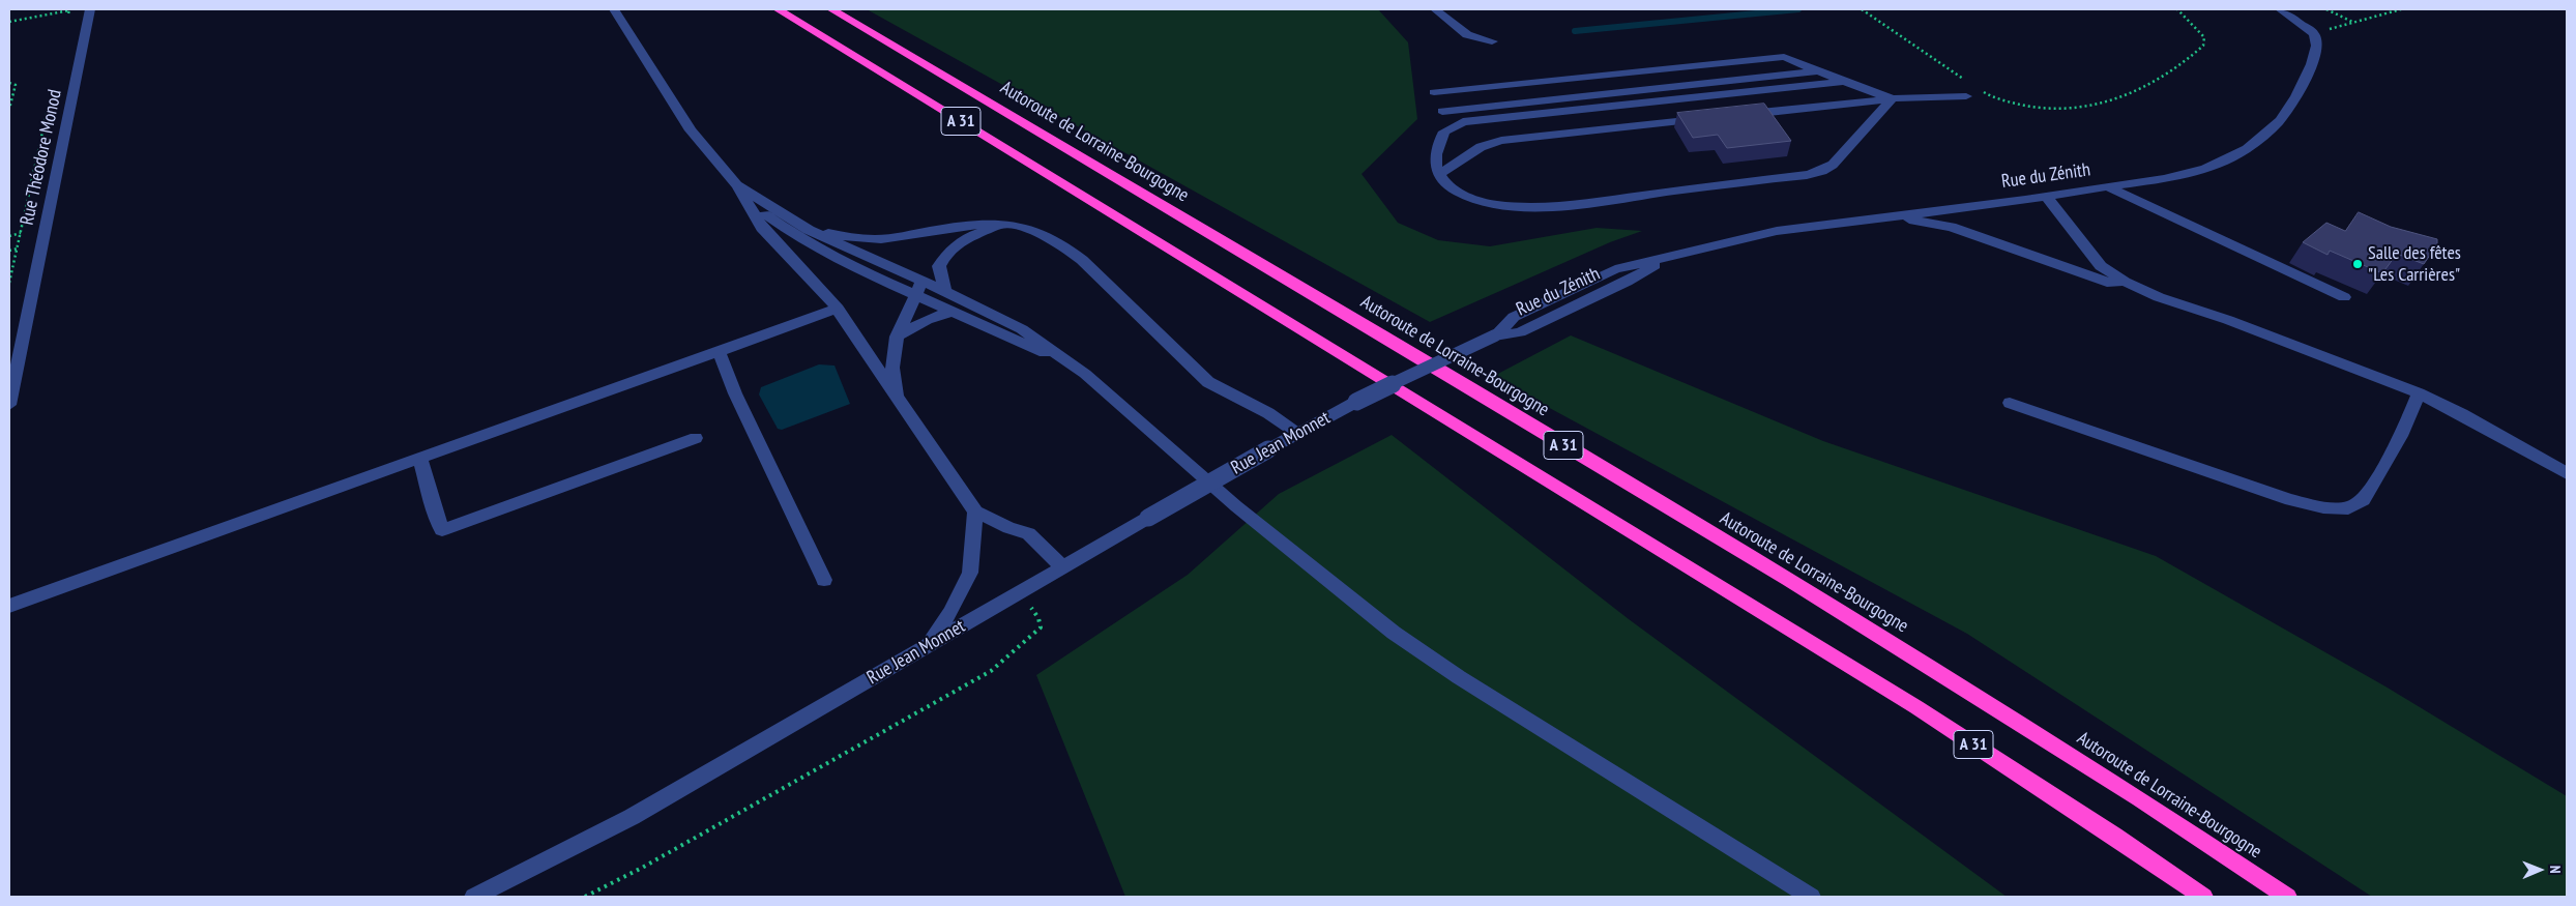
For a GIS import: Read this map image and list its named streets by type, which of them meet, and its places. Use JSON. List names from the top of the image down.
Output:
{
  "streets": {
    "highway": ["A 31", "Autoroute de Lorraine-Bourgogne"],
    "street": ["Rue Théodore Monod", "Rue du Zénith", "Rue Jean Monnet"]
  },
  "crossings": [
    ["Rue du Zénith", "Rue Jean Monnet"]
  ],
  "places": ["Salle des fêtes \"Les Carrières\""],
  "north": "right"
}
